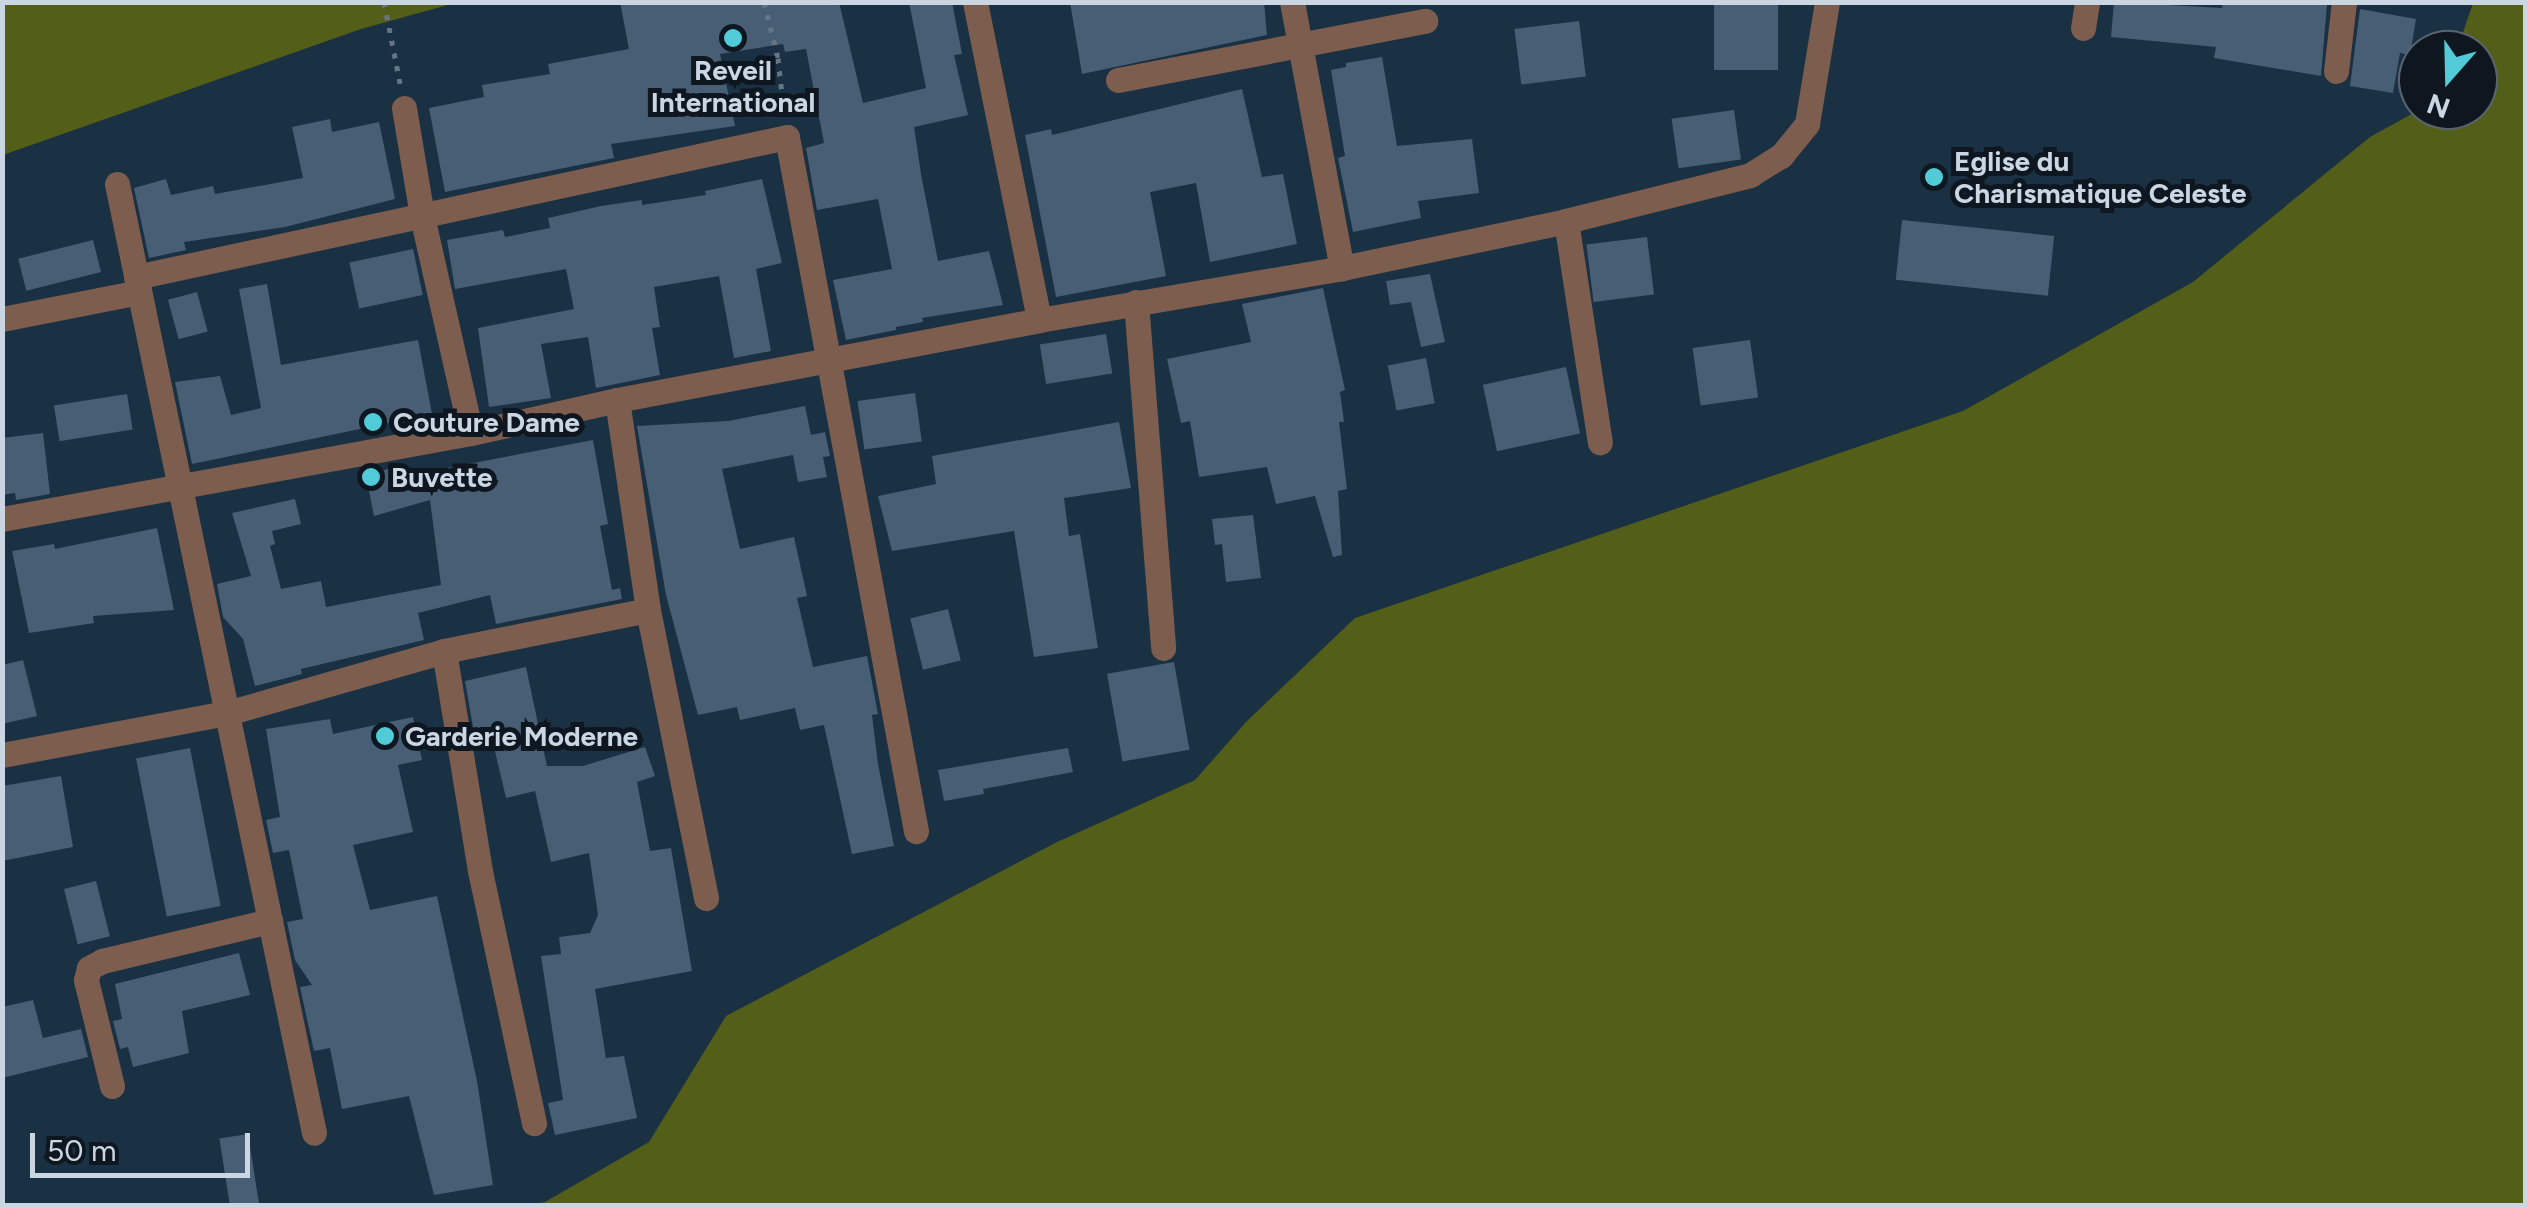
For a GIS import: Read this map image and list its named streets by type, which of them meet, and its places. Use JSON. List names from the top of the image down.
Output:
{
  "places": [
    "Reveil International",
    "Eglise du Charismatique Celeste",
    "Couture Dame",
    "Buvette",
    "Garderie Moderne"
  ],
  "scale_bar": "50 m",
  "north": "bottom"
}
